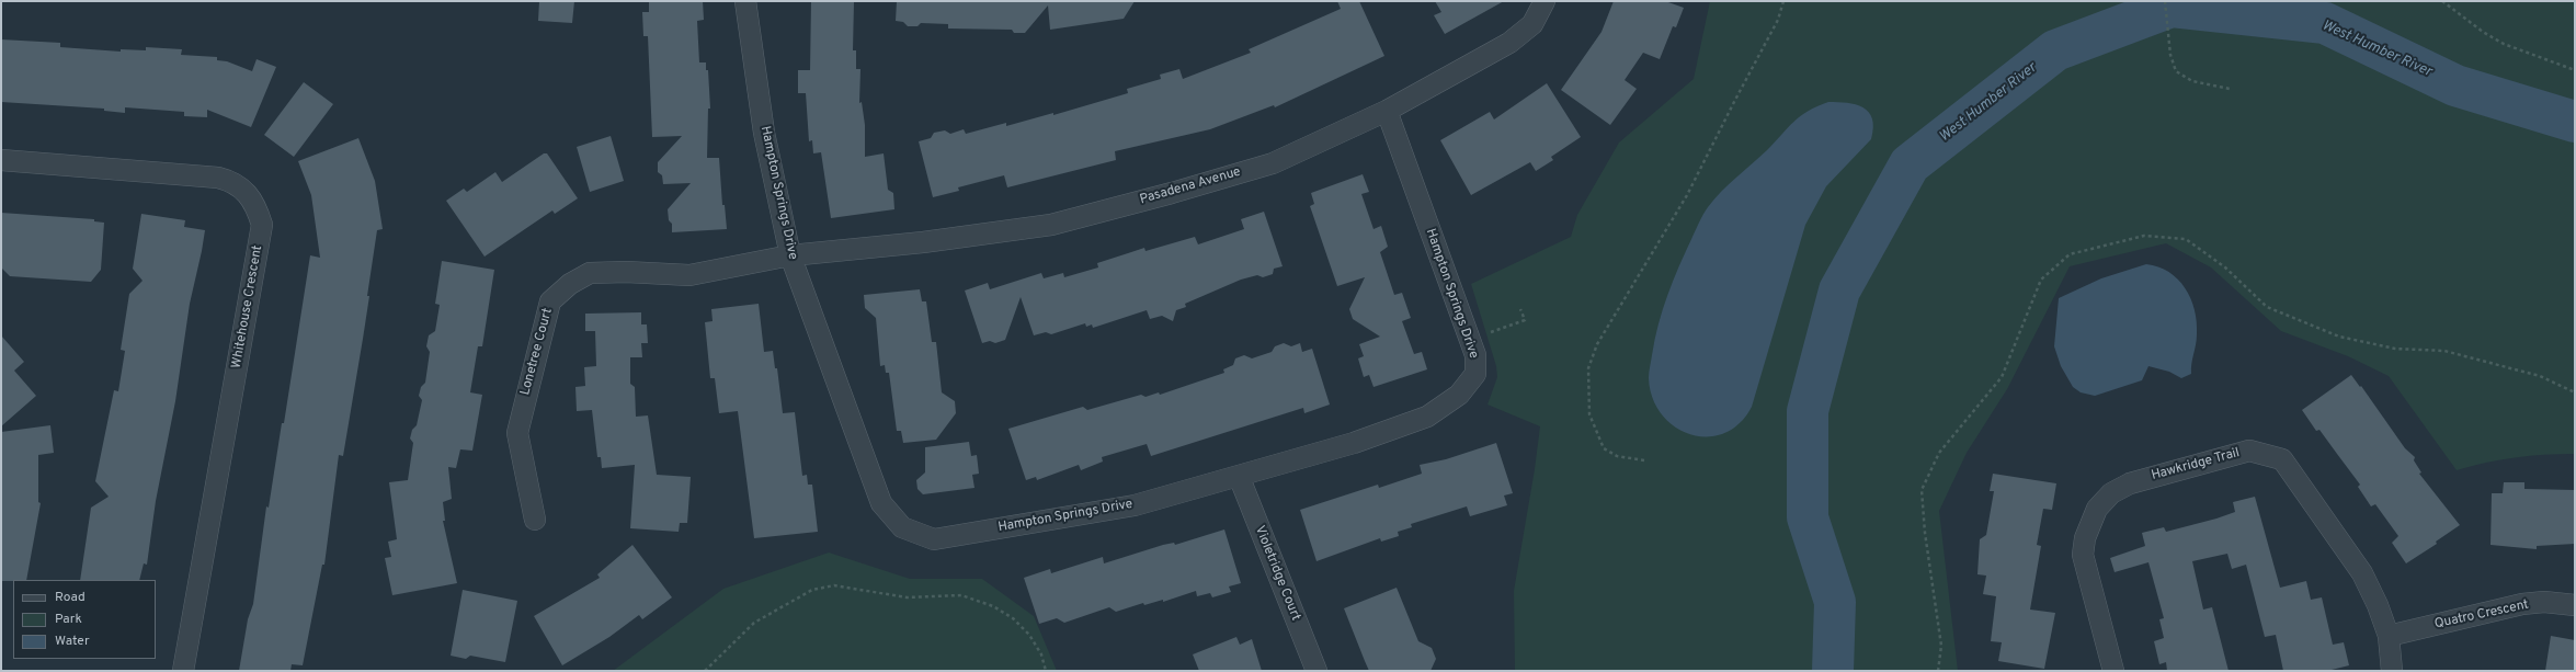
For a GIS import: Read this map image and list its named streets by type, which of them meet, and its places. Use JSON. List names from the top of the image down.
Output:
{
  "streets": {
    "street": [
      "Pasadena Avenue",
      "Hampton Springs Drive",
      "Whitehouse Crescent",
      "Lonetree Court",
      "Hawkridge Trail",
      "Violetridge Court",
      "Quatro Crescent"
    ]
  },
  "crossings": [
    ["Pasadena Avenue", "Hampton Springs Drive"],
    ["Pasadena Avenue", "Lonetree Court"],
    ["Hampton Springs Drive", "Lonetree Court"],
    ["Hampton Springs Drive", "Violetridge Court"],
    ["Hawkridge Trail", "Quatro Crescent"]
  ],
  "water": ["West Humber River"],
  "legend": ["Road", "Park", "Water"]
}
